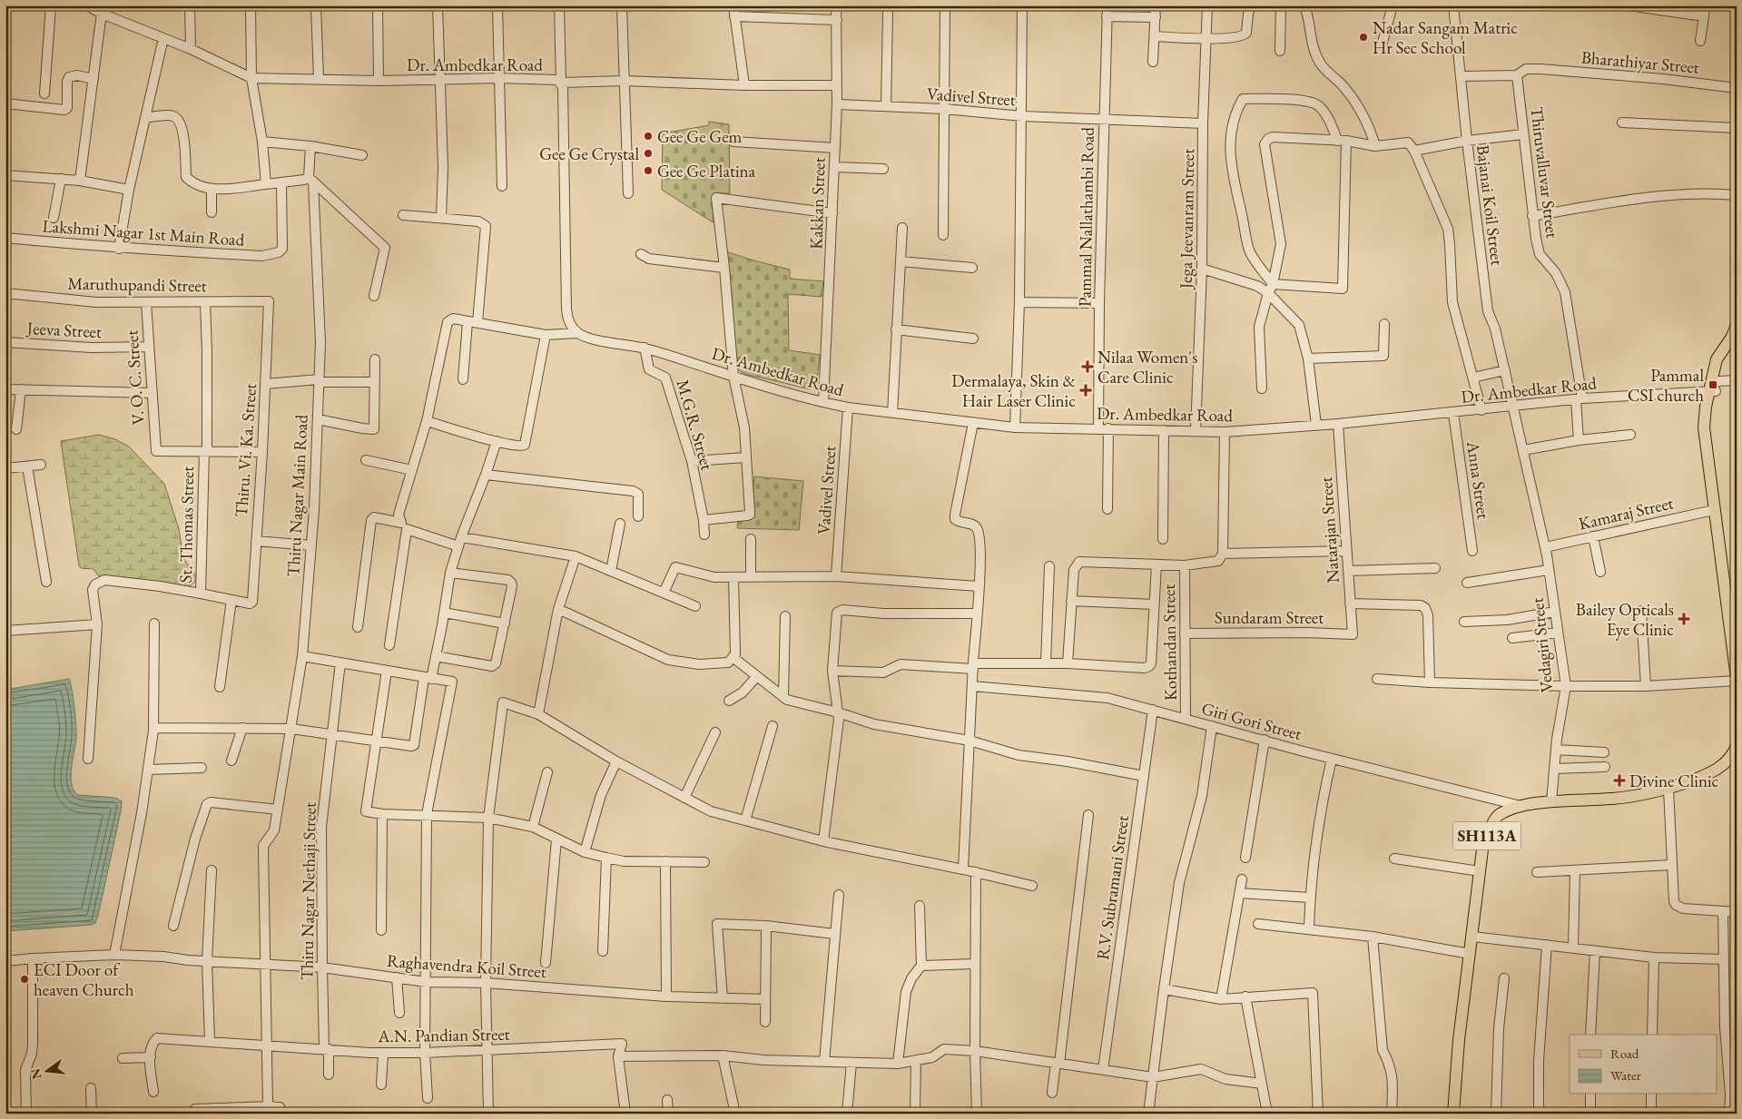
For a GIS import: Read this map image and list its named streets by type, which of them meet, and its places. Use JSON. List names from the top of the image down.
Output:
{
  "streets": {
    "main road": ["SH113A"],
    "street": [
      "Bharathiyar Street",
      "Dr. Ambedkar Road",
      "Vadivel Street",
      "Thiruvalluvar Street",
      "Kakkan Street",
      "Bajanai Koil Street",
      "Pammal Nallathambi Road",
      "Jega Jeevanram Street",
      "Lakshmi Nagar 1st Main Road",
      "Maruthupandi Street",
      "Jeeva Street",
      "V. O. C. Street",
      "M.G.R. Street",
      "Thiru. Vi. Ka. Street",
      "Anna Street",
      "Thiru Nagar Main Road",
      "Kamaraj Street",
      "St. Thomas Street",
      "Natarajan Street",
      "Sundaram Street",
      "Kothandan Street",
      "Vedagiri Street",
      "Giri Gori Street",
      "R.V. Subramani Street",
      "Thiru Nagar Nethaji Street",
      "Raghavendra Koil Street",
      "A.N. Pandian Street"
    ]
  },
  "crossings": [
    ["Bharathiyar Street", "Thiruvalluvar Street"],
    ["Dr. Ambedkar Road", "Vadivel Street"],
    ["Dr. Ambedkar Road", "Thiruvalluvar Street"],
    ["Dr. Ambedkar Road", "Kakkan Street"],
    ["Dr. Ambedkar Road", "Bajanai Koil Street"],
    ["Dr. Ambedkar Road", "Pammal Nallathambi Road"],
    ["Dr. Ambedkar Road", "Jega Jeevanram Street"],
    ["Dr. Ambedkar Road", "M.G.R. Street"],
    ["Dr. Ambedkar Road", "Anna Street"],
    ["Dr. Ambedkar Road", "Natarajan Street"],
    ["Dr. Ambedkar Road", "Vedagiri Street"],
    ["Vadivel Street", "Kakkan Street"],
    ["Vadivel Street", "Pammal Nallathambi Road"],
    ["Vadivel Street", "Jega Jeevanram Street"],
    ["Bajanai Koil Street", "Vedagiri Street"],
    ["Maruthupandi Street", "V. O. C. Street"],
    ["Maruthupandi Street", "Thiru. Vi. Ka. Street"],
    ["Maruthupandi Street", "St. Thomas Street"],
    ["Jeeva Street", "V. O. C. Street"],
    ["V. O. C. Street", "St. Thomas Street"],
    ["Thiru. Vi. Ka. Street", "St. Thomas Street"],
    ["Thiru Nagar Main Road", "Raghavendra Koil Street"],
    ["Thiru Nagar Main Road", "A.N. Pandian Street"],
    ["Kamaraj Street", "Vedagiri Street"],
    ["Natarajan Street", "Sundaram Street"],
    ["Sundaram Street", "Kothandan Street"],
    ["Kothandan Street", "Giri Gori Street"],
    ["Vedagiri Street", "SH113A"],
    ["Giri Gori Street", "SH113A"],
    ["Giri Gori Street", "R.V. Subramani Street"],
    ["Thiru Nagar Nethaji Street", "Raghavendra Koil Street"],
    ["Thiru Nagar Nethaji Street", "A.N. Pandian Street"]
  ],
  "places": {
    "other": [
      "Nadar Sangam Matric Hr Sec School",
      "Gee Ge Gem",
      "Gee Ge Crystal",
      "Gee Ge Platina",
      "ECI Door of heaven Church"
    ],
    "health": [
      "Nilaa Women's Care Clinic",
      "Dermalaya, Skin & Hair Laser Clinic",
      "Bailey Opticals Eye Clinic",
      "Divine Clinic"
    ],
    "transit": ["Pammal CSI church"]
  },
  "legend": ["Road", "Water"],
  "north": "left"
}
